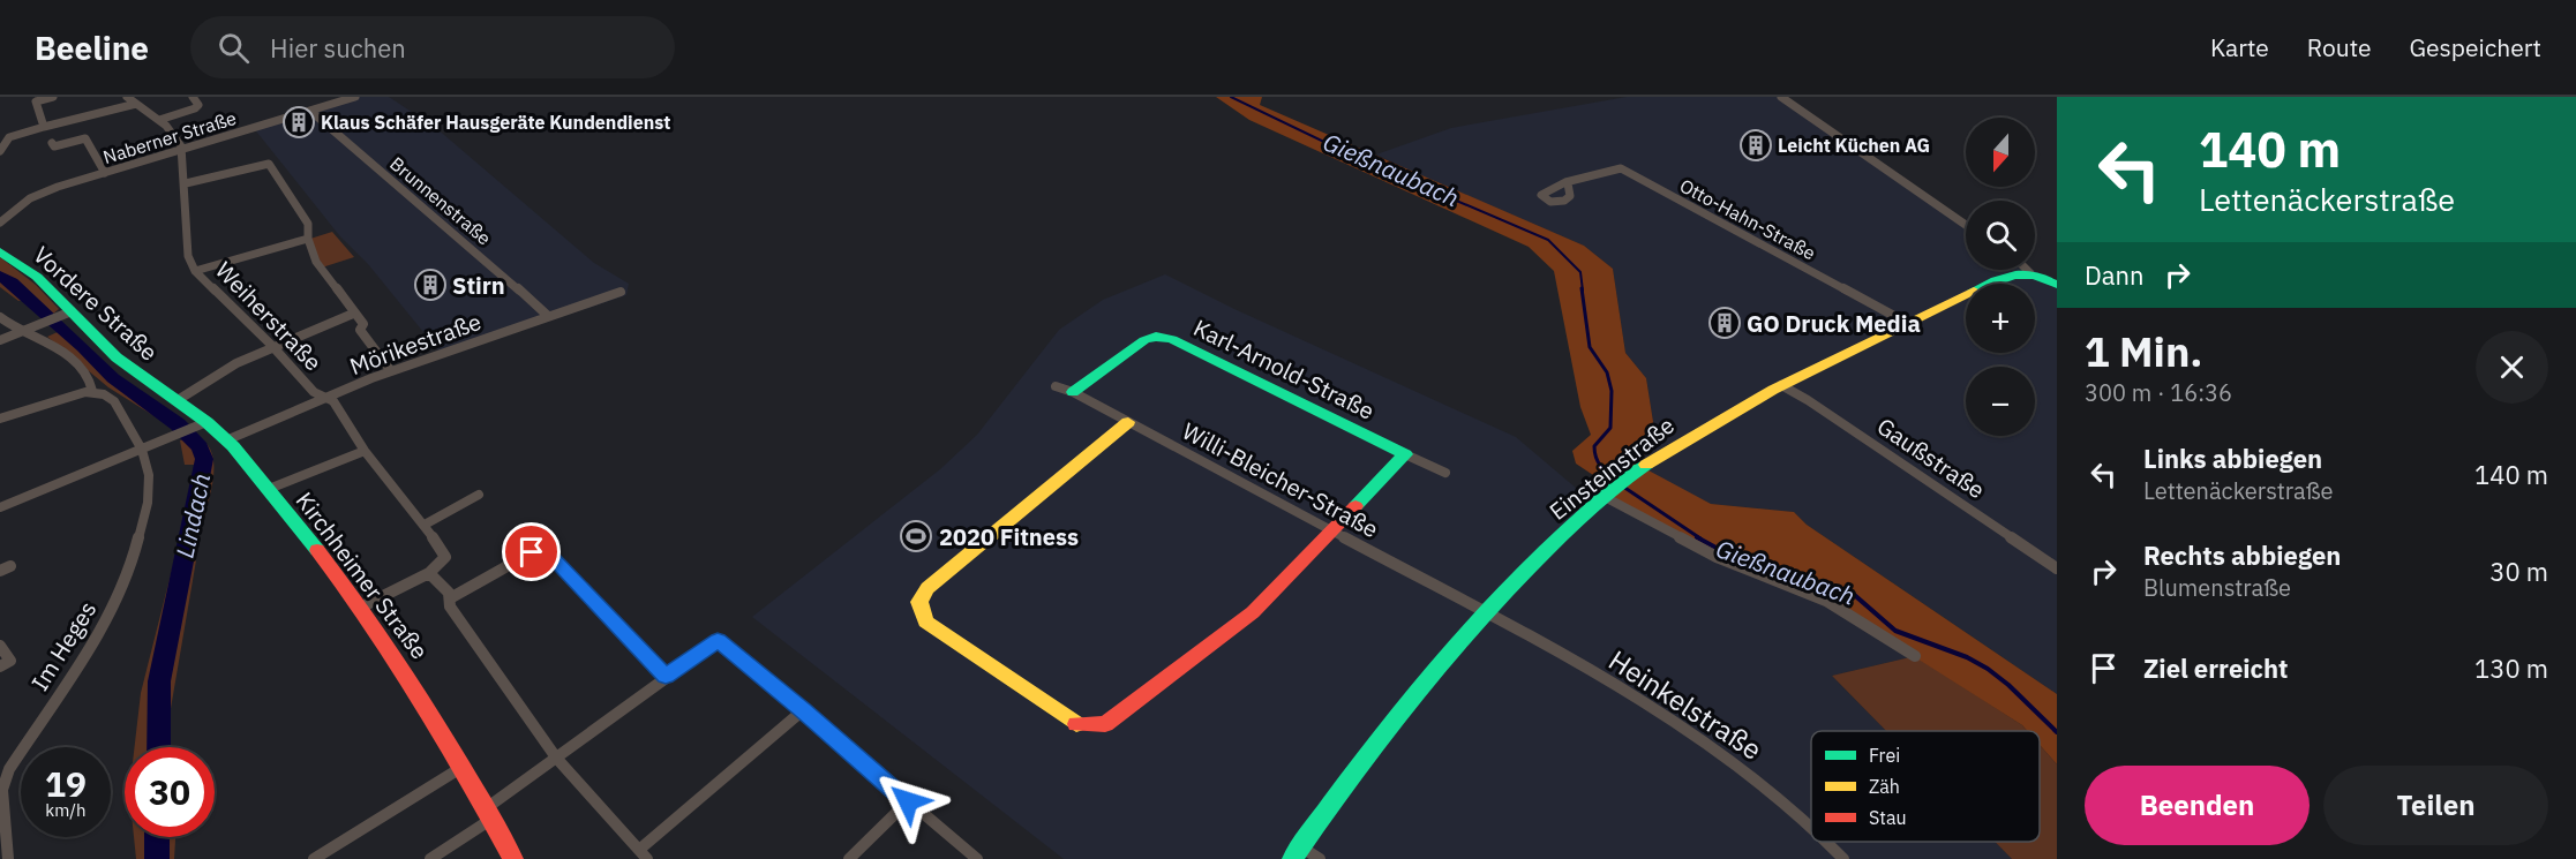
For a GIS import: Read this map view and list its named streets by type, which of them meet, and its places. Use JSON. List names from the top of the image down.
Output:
{
  "streets": {
    "street": [
      "Naberner Straße",
      "Brunnenstraße",
      "Otto-Hahn-Straße",
      "Vordere Straße",
      "Weiherstraße",
      "Mörikestraße",
      "Karl-Arnold-Straße",
      "Gaußstraße",
      "Einsteinstraße",
      "Willi-Bleicher-Straße",
      "Kirchheimer Straße",
      "Im Heges",
      "Heinkelstraße"
    ]
  },
  "crossings": [
    ["Naberner Straße", "Brunnenstraße"],
    ["Naberner Straße", "Weiherstraße"],
    ["Brunnenstraße", "Mörikestraße"],
    ["Otto-Hahn-Straße", "Einsteinstraße"],
    ["Vordere Straße", "Mörikestraße"],
    ["Vordere Straße", "Kirchheimer Straße"],
    ["Weiherstraße", "Mörikestraße"],
    ["Mörikestraße", "Kirchheimer Straße"],
    ["Karl-Arnold-Straße", "Willi-Bleicher-Straße"],
    ["Gaußstraße", "Einsteinstraße"],
    ["Einsteinstraße", "Willi-Bleicher-Straße"],
    ["Einsteinstraße", "Heinkelstraße"],
    ["Willi-Bleicher-Straße", "Heinkelstraße"]
  ],
  "water": ["Gießnaubach", "Lindach"],
  "places": {
    "building": [
      "Klaus Schäfer Hausgeräte Kundendienst",
      "Leicht Küchen AG",
      "Stirn",
      "GO Druck Media"
    ],
    "sports": ["2020 Fitness"]
  },
  "legend": ["Frei", "Zäh", "Stau"],
  "north": "bottom",
  "page": {
    "header": "Beeline",
    "search": "Hier suchen",
    "nav": ["Karte", "Route", "Gespeichert"],
    "turn": ["140 m", "Lettenäckerstraße"],
    "map_buttons": ["+", "−"],
    "then": "Dann",
    "heading": ["1 Min.", "300 m · 16:36"],
    "list": [
      {
        "name": "Links abbiegen",
        "note": "Lettenäckerstraße",
        "value": "140 m"
      },
      {
        "name": "Rechts abbiegen",
        "note": "Blumenstraße",
        "value": "30 m"
      },
      {
        "name": "Ziel erreicht",
        "value": "130 m"
      }
    ],
    "speed": "19 km/h",
    "limit": "30",
    "buttons": ["Beenden", "Teilen"]
  }
}
